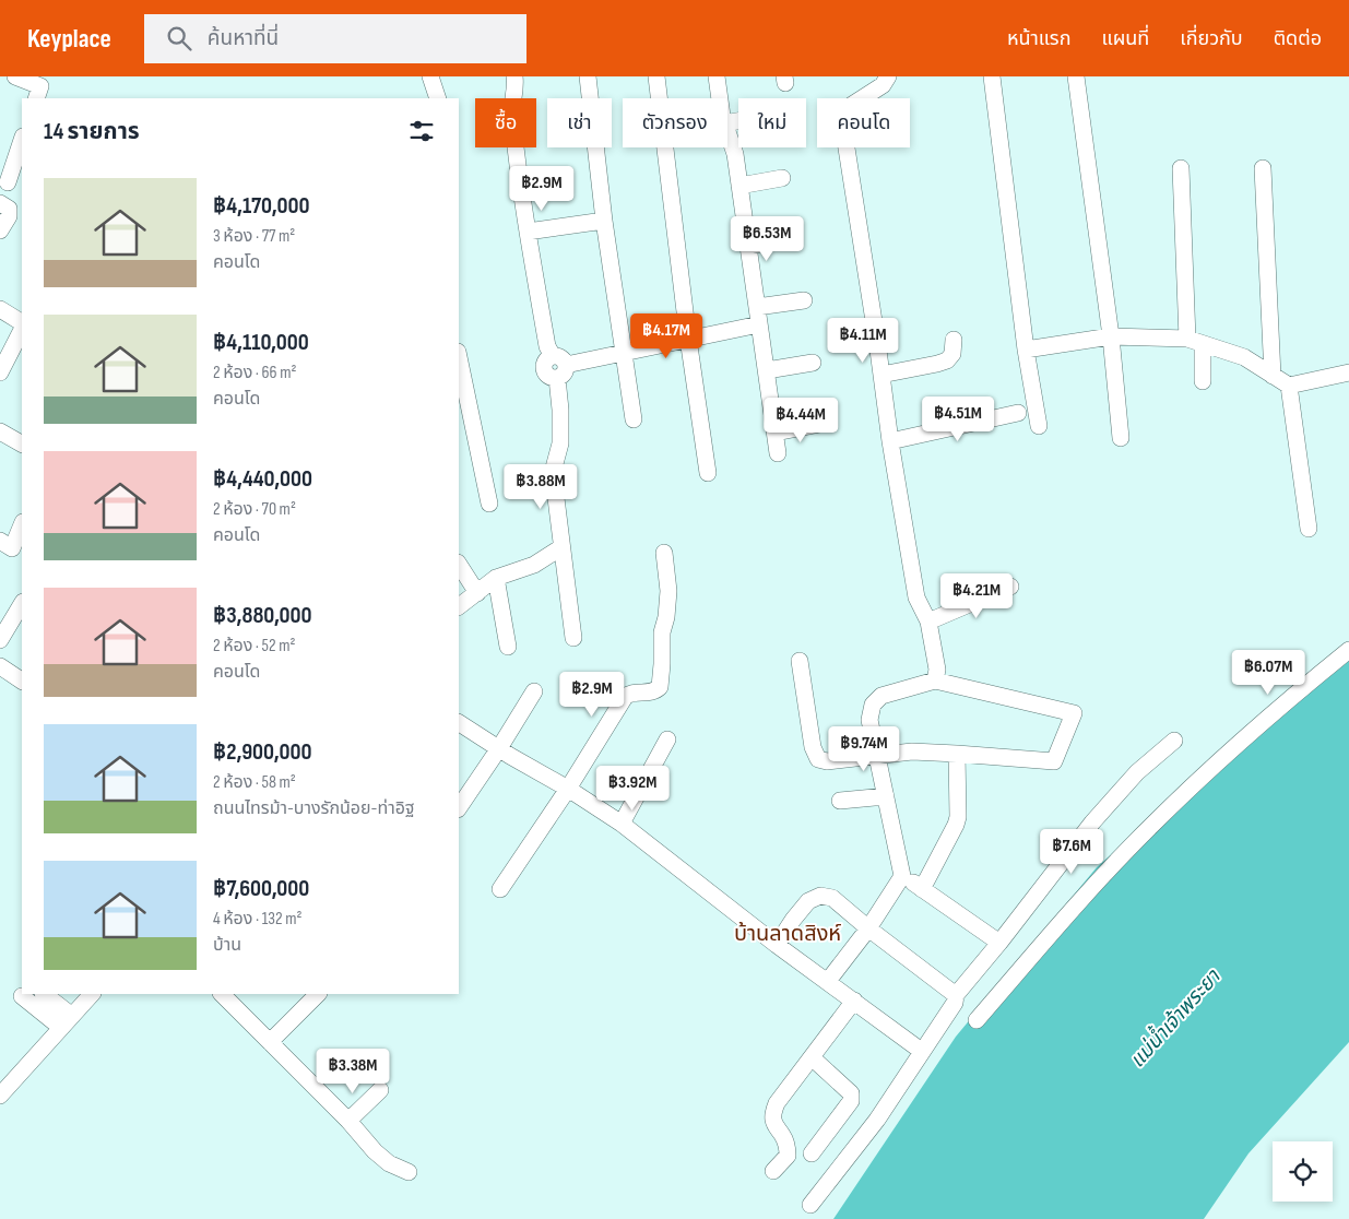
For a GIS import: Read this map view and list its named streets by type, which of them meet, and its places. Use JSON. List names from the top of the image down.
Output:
{
  "districts": ["บ้านลาดสิงห์"],
  "water": ["แม่น้ำเจ้าพระยา"],
  "page": {
    "header": "Keyplace",
    "search": "ค้นหาที่นี่",
    "nav": [
      "หน้าแรก",
      "แผนที่",
      "เกี่ยวกับ",
      "ติดต่อ"
    ],
    "chip": [
      "ซื้อ",
      "เช่า",
      "ตัวกรอง",
      "ใหม่",
      "คอนโด"
    ],
    "heading": "14 รายการ",
    "list": [
      {
        "name": "฿4,170,000",
        "note": "3 ห้อง · 77 m² · คอนโด"
      },
      {
        "name": "฿4,110,000",
        "note": "2 ห้อง · 66 m² · คอนโด"
      },
      {
        "name": "฿4,440,000",
        "note": "2 ห้อง · 70 m² · คอนโด"
      },
      {
        "name": "฿3,880,000",
        "note": "2 ห้อง · 52 m² · คอนโด"
      },
      {
        "name": "฿2,900,000",
        "note": "2 ห้อง · 58 m² · ถนนไทรม้า-บางรักน้อย-ท่าอิฐ"
      },
      {
        "name": "฿7,600,000",
        "note": "4 ห้อง · 132 m² · บ้าน"
      }
    ],
    "price": [
      "฿2.9M",
      "฿6.53M",
      "฿4.17M",
      "฿4.11M",
      "฿4.51M",
      "฿4.44M",
      "฿3.88M",
      "฿4.21M",
      "฿6.07M",
      "฿2.9M",
      "฿9.74M",
      "฿3.92M",
      "฿7.6M",
      "฿3.38M"
    ]
  }
}
